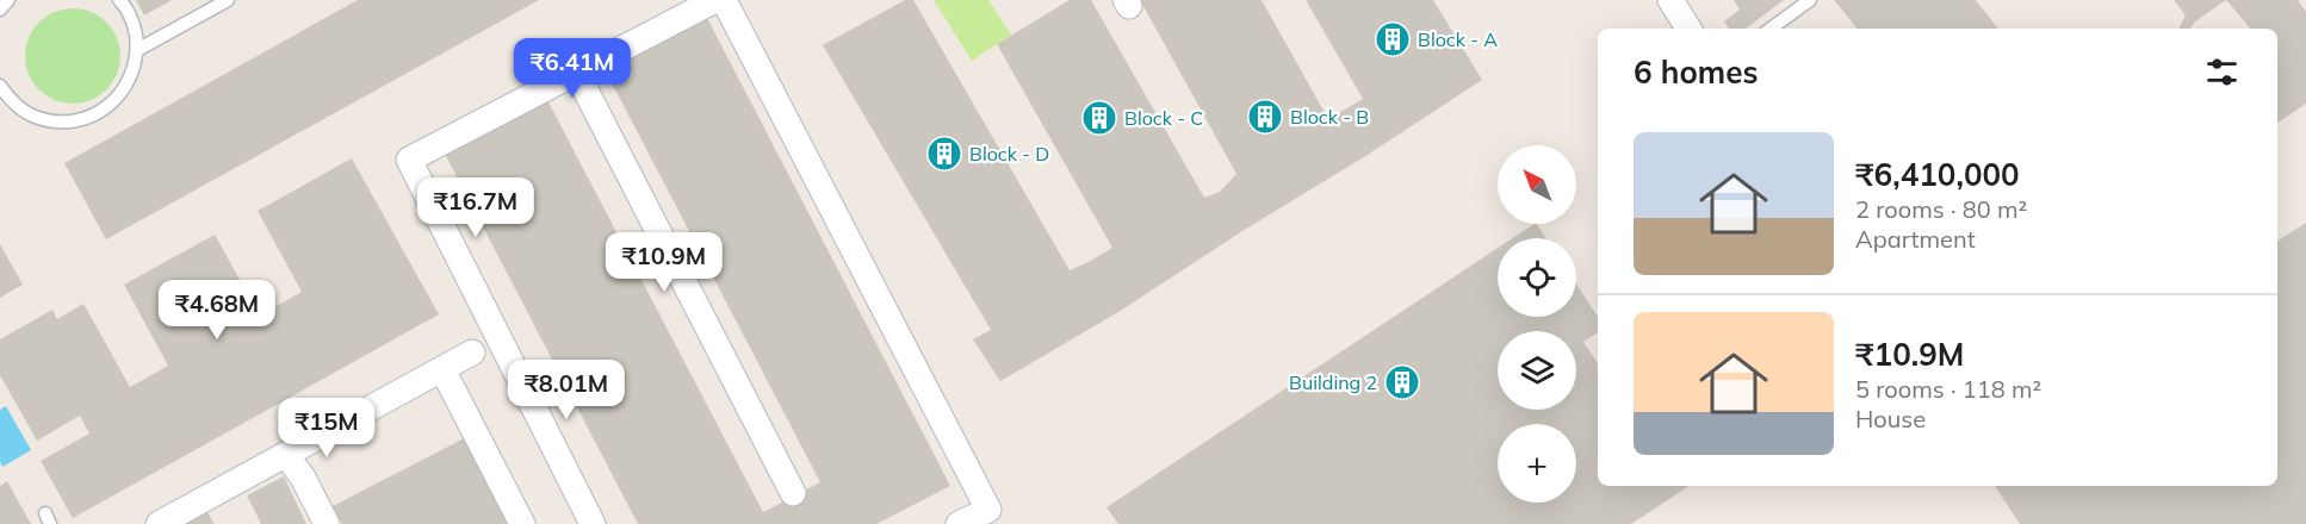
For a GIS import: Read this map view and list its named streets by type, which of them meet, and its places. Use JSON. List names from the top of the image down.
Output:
{
  "places": {
    "building": [
      "Block - A",
      "Block - B",
      "Block - C",
      "Block - D",
      "Building 2"
    ]
  },
  "north": "top left",
  "page": {
    "heading": "6 homes",
    "price": [
      "₹6.41M",
      "₹16.7M",
      "₹10.9M",
      "₹4.68M",
      "₹8.01M",
      "₹15M"
    ],
    "list": [
      {
        "name": "₹6,410,000",
        "note": "2 rooms · 80 m² · Apartment"
      },
      {
        "name": "₹10.9M",
        "note": "5 rooms · 118 m² · House"
      }
    ],
    "map_buttons": "+"
  }
}
